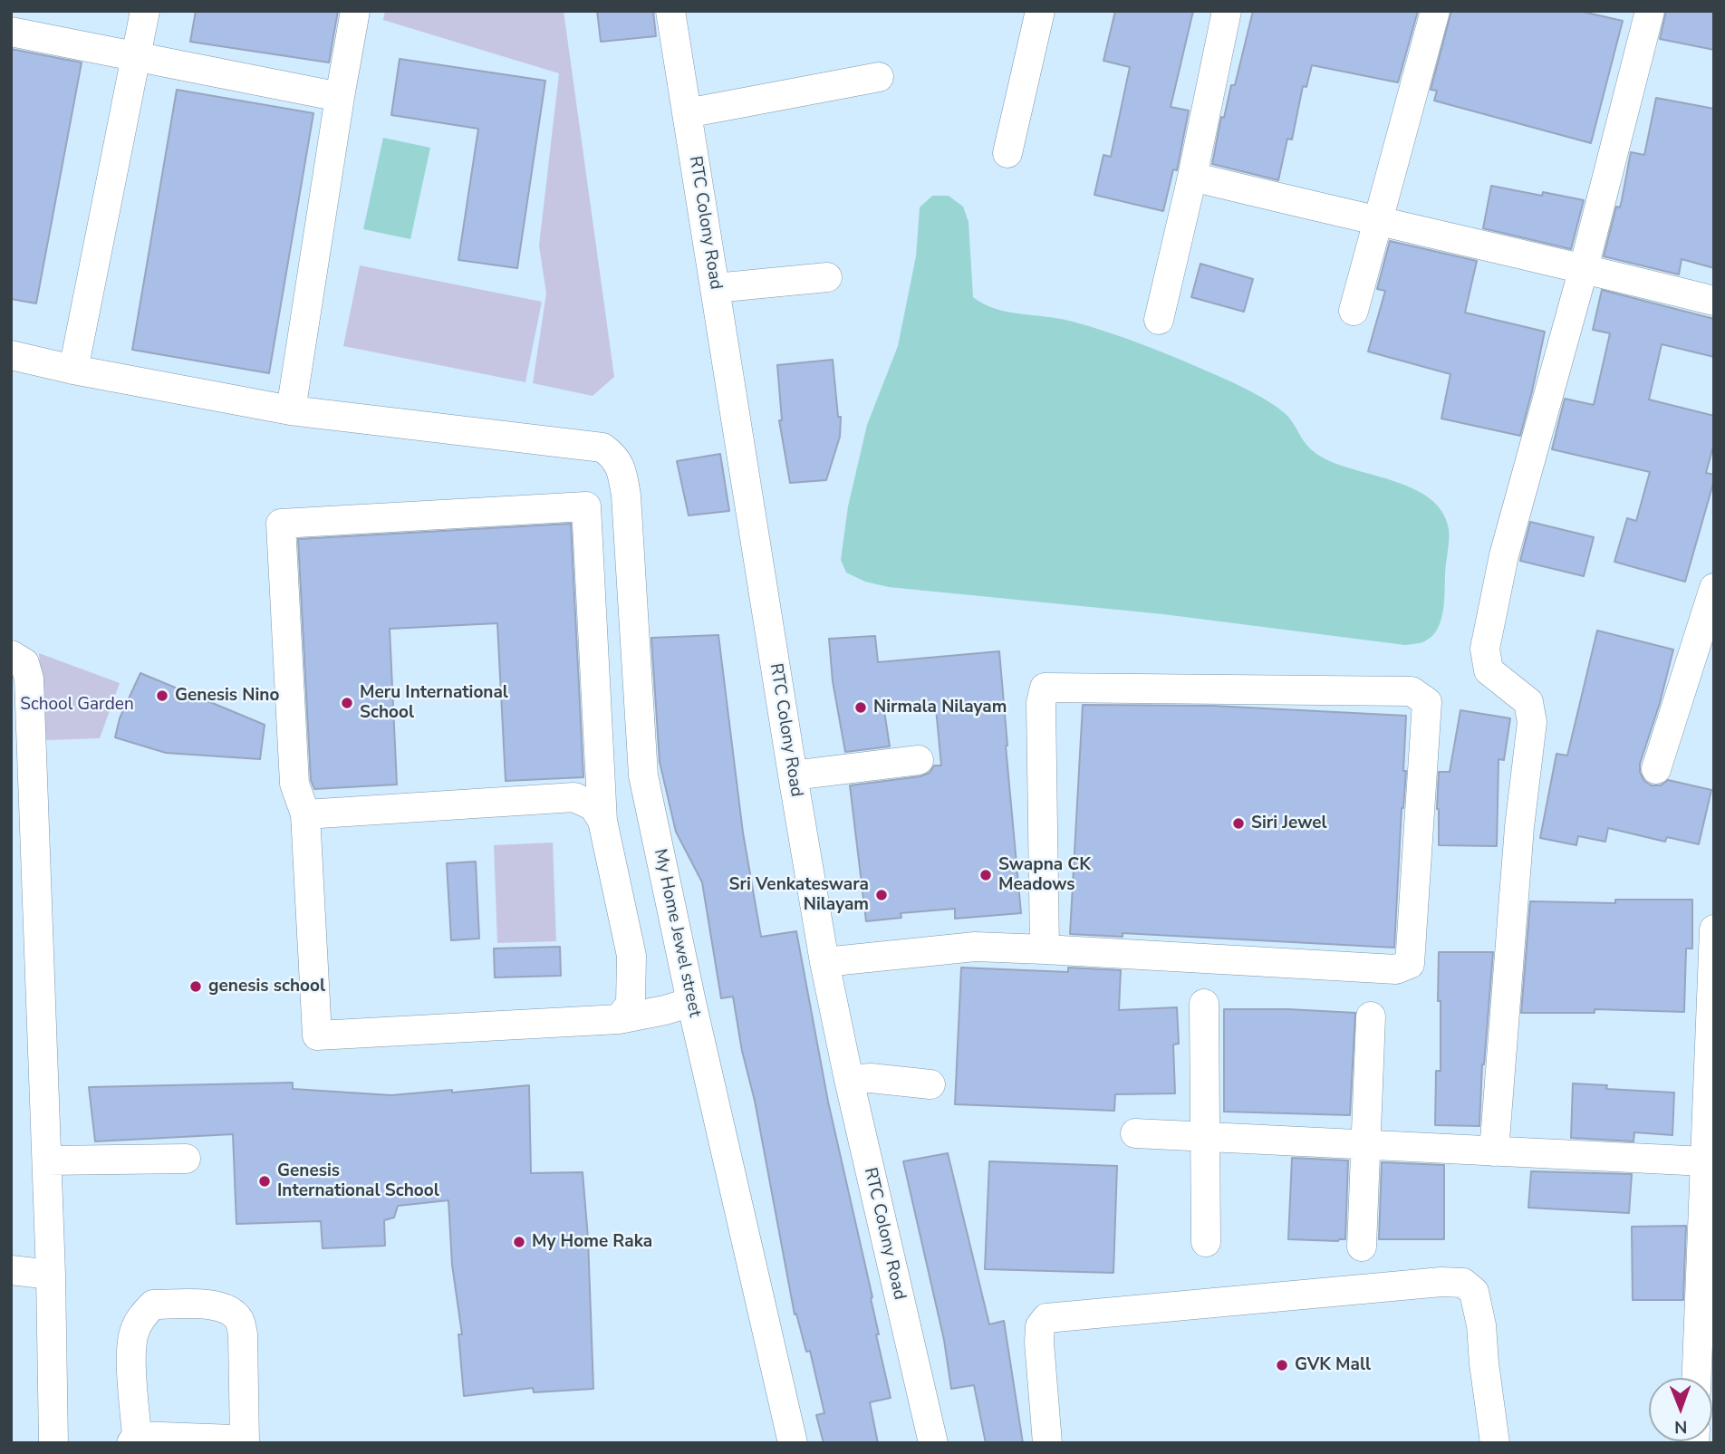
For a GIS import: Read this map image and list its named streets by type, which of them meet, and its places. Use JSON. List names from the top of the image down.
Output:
{
  "streets": {
    "street": ["RTC Colony Road", "My Home Jewel street"]
  },
  "parks": ["School Garden"],
  "places": [
    "Genesis Nino",
    "Meru International School",
    "Nirmala Nilayam",
    "Siri Jewel",
    "Swapna CK Meadows",
    "Sri Venkateswara Nilayam",
    "genesis school",
    "Genesis International School",
    "My Home Raka",
    "GVK Mall"
  ],
  "north": "bottom"
}
